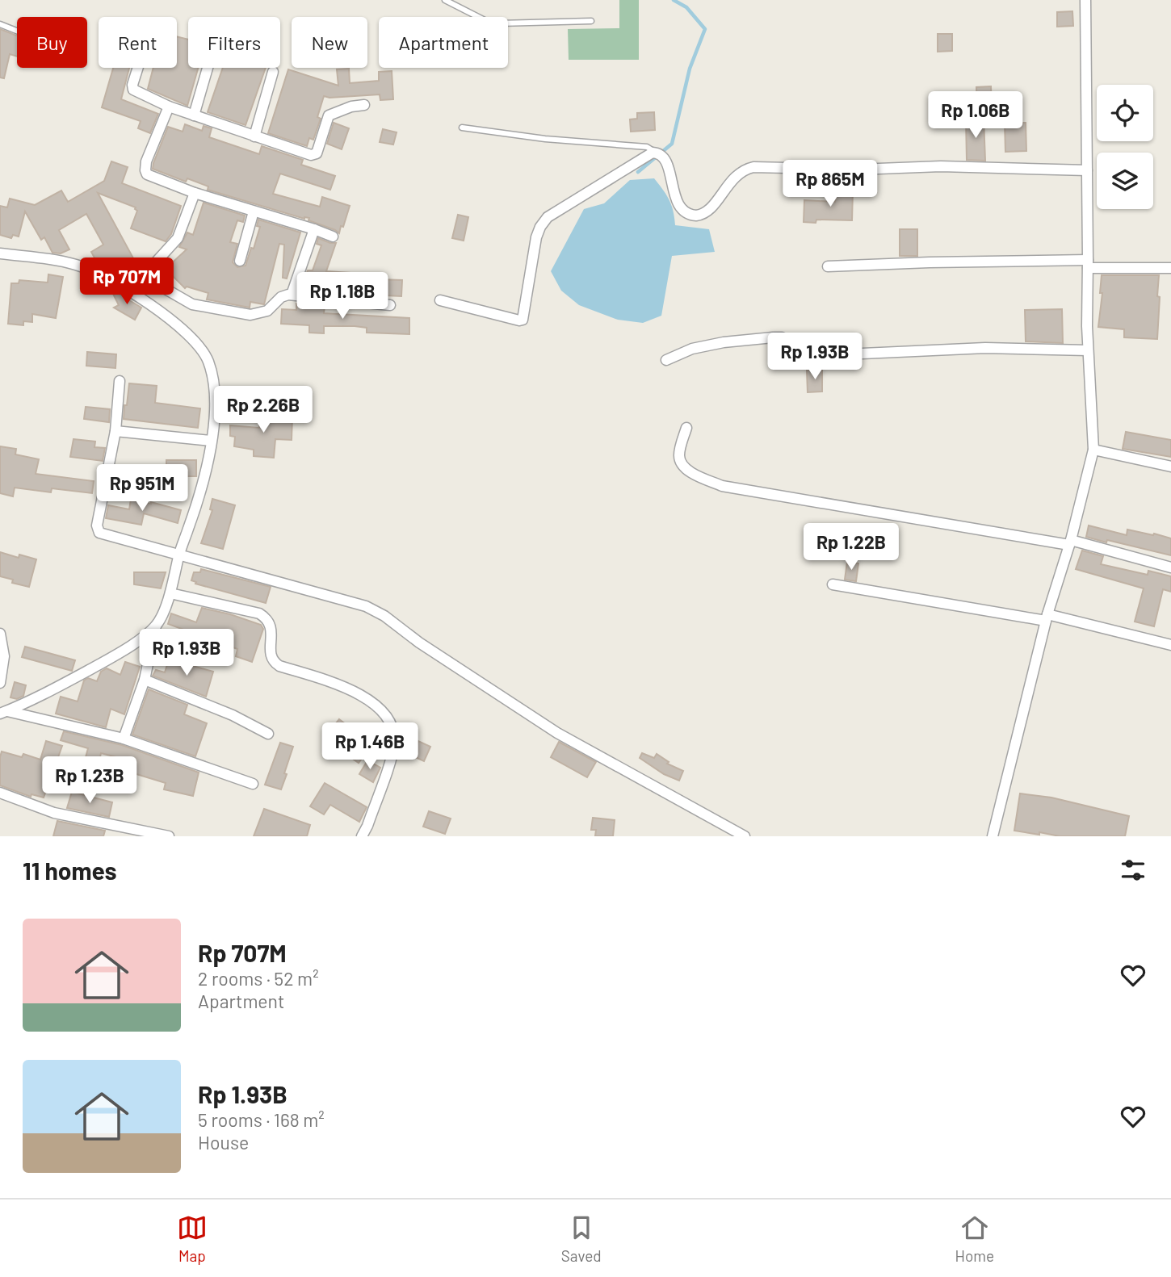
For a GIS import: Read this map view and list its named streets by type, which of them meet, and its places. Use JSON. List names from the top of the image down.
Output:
{
  "page": {
    "chip": [
      "Buy",
      "Rent",
      "Filters",
      "New",
      "Apartment"
    ],
    "price": [
      "Rp 1.06B",
      "Rp 865M",
      "Rp 707M",
      "Rp 1.18B",
      "Rp 1.93B",
      "Rp 2.26B",
      "Rp 951M",
      "Rp 1.22B",
      "Rp 1.93B",
      "Rp 1.46B",
      "Rp 1.23B"
    ],
    "heading": "11 homes",
    "list": [
      {
        "name": "Rp 707M",
        "note": "2 rooms · 52 m² · Apartment"
      },
      {
        "name": "Rp 1.93B",
        "note": "5 rooms · 168 m² · House"
      }
    ],
    "tabs": ["Map", "Saved", "Home"]
  }
}
